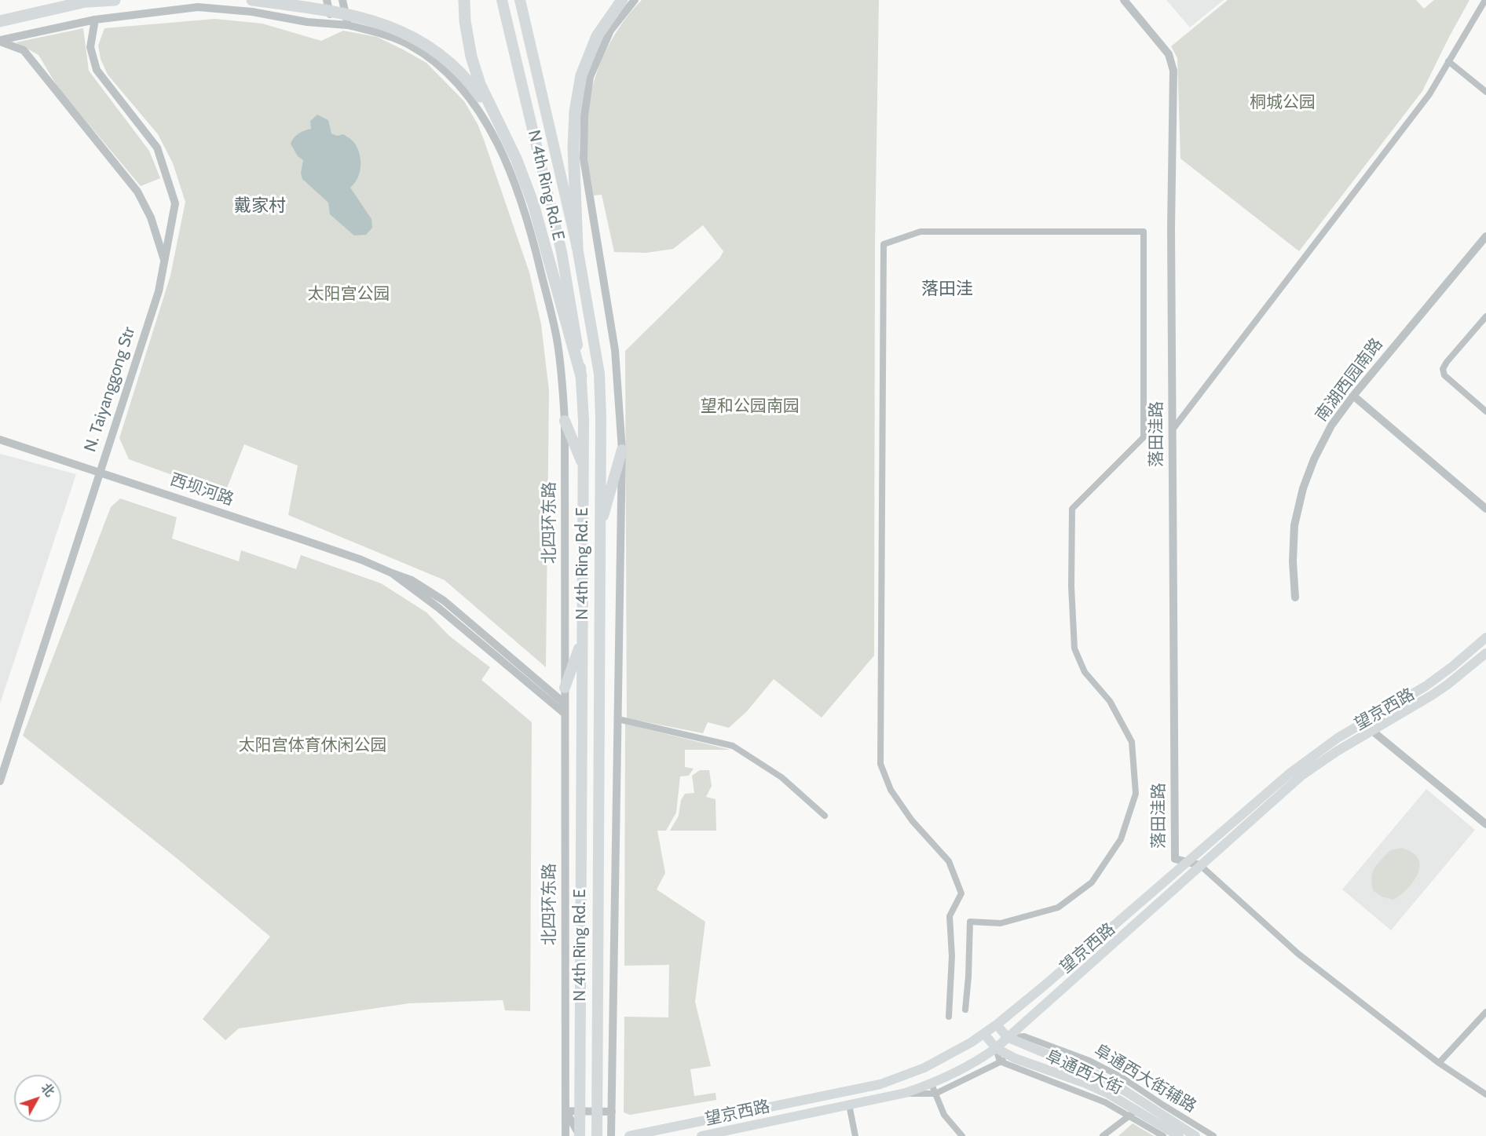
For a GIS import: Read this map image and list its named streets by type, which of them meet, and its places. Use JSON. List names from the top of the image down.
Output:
{
  "streets": {
    "highway": ["N 4th Ring Rd. E"],
    "main road": ["望京西路", "阜通西大街"],
    "street": [
      "南湖西园南路",
      "N. Taiyanggong Str",
      "落田洼路",
      "西坝河路",
      "北四环东路",
      "阜通西大街辅路"
    ]
  },
  "crossings": [
    ["N. Taiyanggong Str", "西坝河路"],
    ["N. Taiyanggong Str", "北四环东路"],
    ["落田洼路", "望京西路"],
    ["西坝河路", "北四环东路"],
    ["望京西路", "阜通西大街"],
    ["望京西路", "阜通西大街辅路"],
    ["阜通西大街", "阜通西大街辅路"]
  ],
  "districts": ["戴家村", "落田洼"],
  "parks": [
    "桐城公园",
    "太阳宫公园",
    "望和公园南园",
    "太阳宫体育休闲公园"
  ],
  "north": "top right"
}
